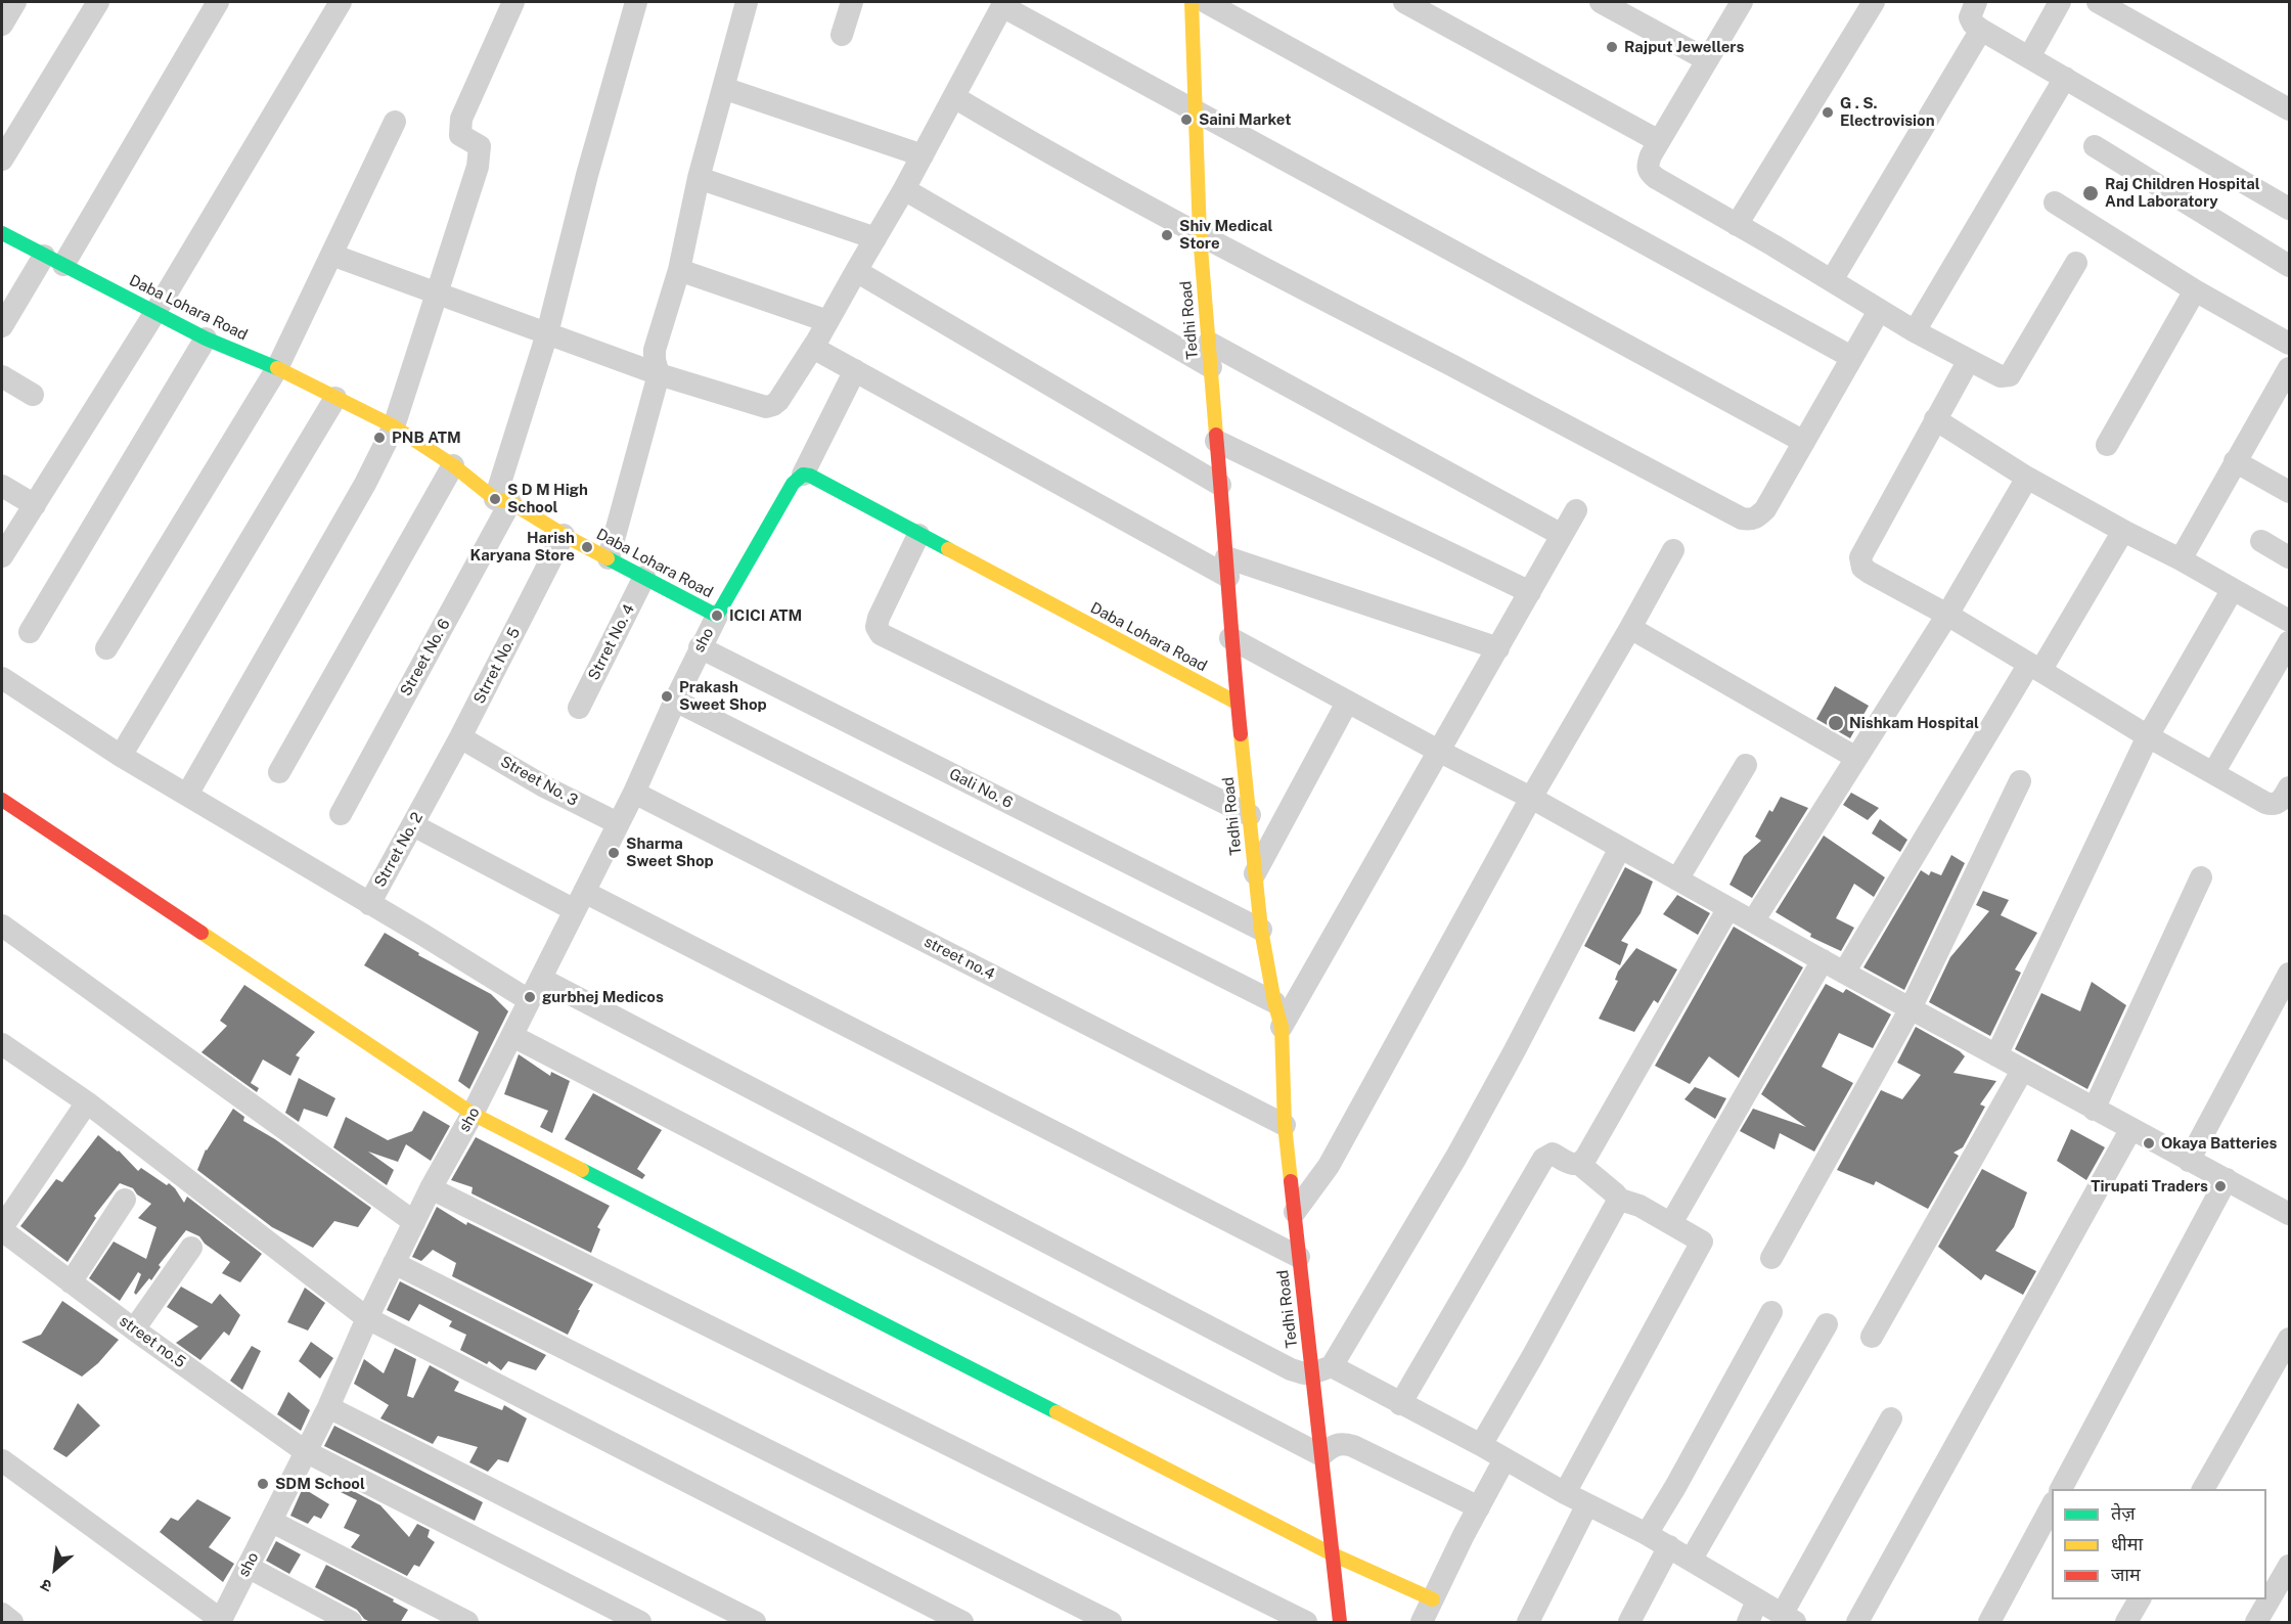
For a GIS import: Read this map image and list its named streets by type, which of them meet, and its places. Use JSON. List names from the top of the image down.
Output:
{
  "streets": {
    "street": [
      "Daba Lohara Road",
      "Tedhi Road",
      "sho",
      "Strret No. 4",
      "Street No. 6",
      "Strret No. 5",
      "Street No. 3",
      "Gali No. 6",
      "Strret No. 2",
      "street no.4",
      "street no.5"
    ]
  },
  "crossings": [
    ["Daba Lohara Road", "Tedhi Road"],
    ["Daba Lohara Road", "sho"],
    ["Daba Lohara Road", "Strret No. 4"],
    ["Daba Lohara Road", "Street No. 6"],
    ["Daba Lohara Road", "Strret No. 5"],
    ["Tedhi Road", "Gali No. 6"],
    ["Tedhi Road", "street no.4"],
    ["sho", "Street No. 3"],
    ["sho", "Gali No. 6"],
    ["sho", "street no.4"],
    ["sho", "street no.5"],
    ["Strret No. 5", "Street No. 3"],
    ["Strret No. 5", "Strret No. 2"]
  ],
  "places": [
    "Rajput Jewellers",
    "G . S. Electrovision",
    "Saini Market",
    "Raj Children Hospital And Laboratory",
    "Shiv Medical Store",
    "PNB ATM",
    "S D M High School",
    "Harish Karyana Store",
    "ICICI ATM",
    "Prakash Sweet Shop",
    "Nishkam Hospital",
    "Sharma Sweet Shop",
    "gurbhej Medicos",
    "Okaya Batteries",
    "Tirupati Traders",
    "SDM School"
  ],
  "legend": ["तेज़", "धीमा", "जाम"],
  "north": "bottom left"
}
